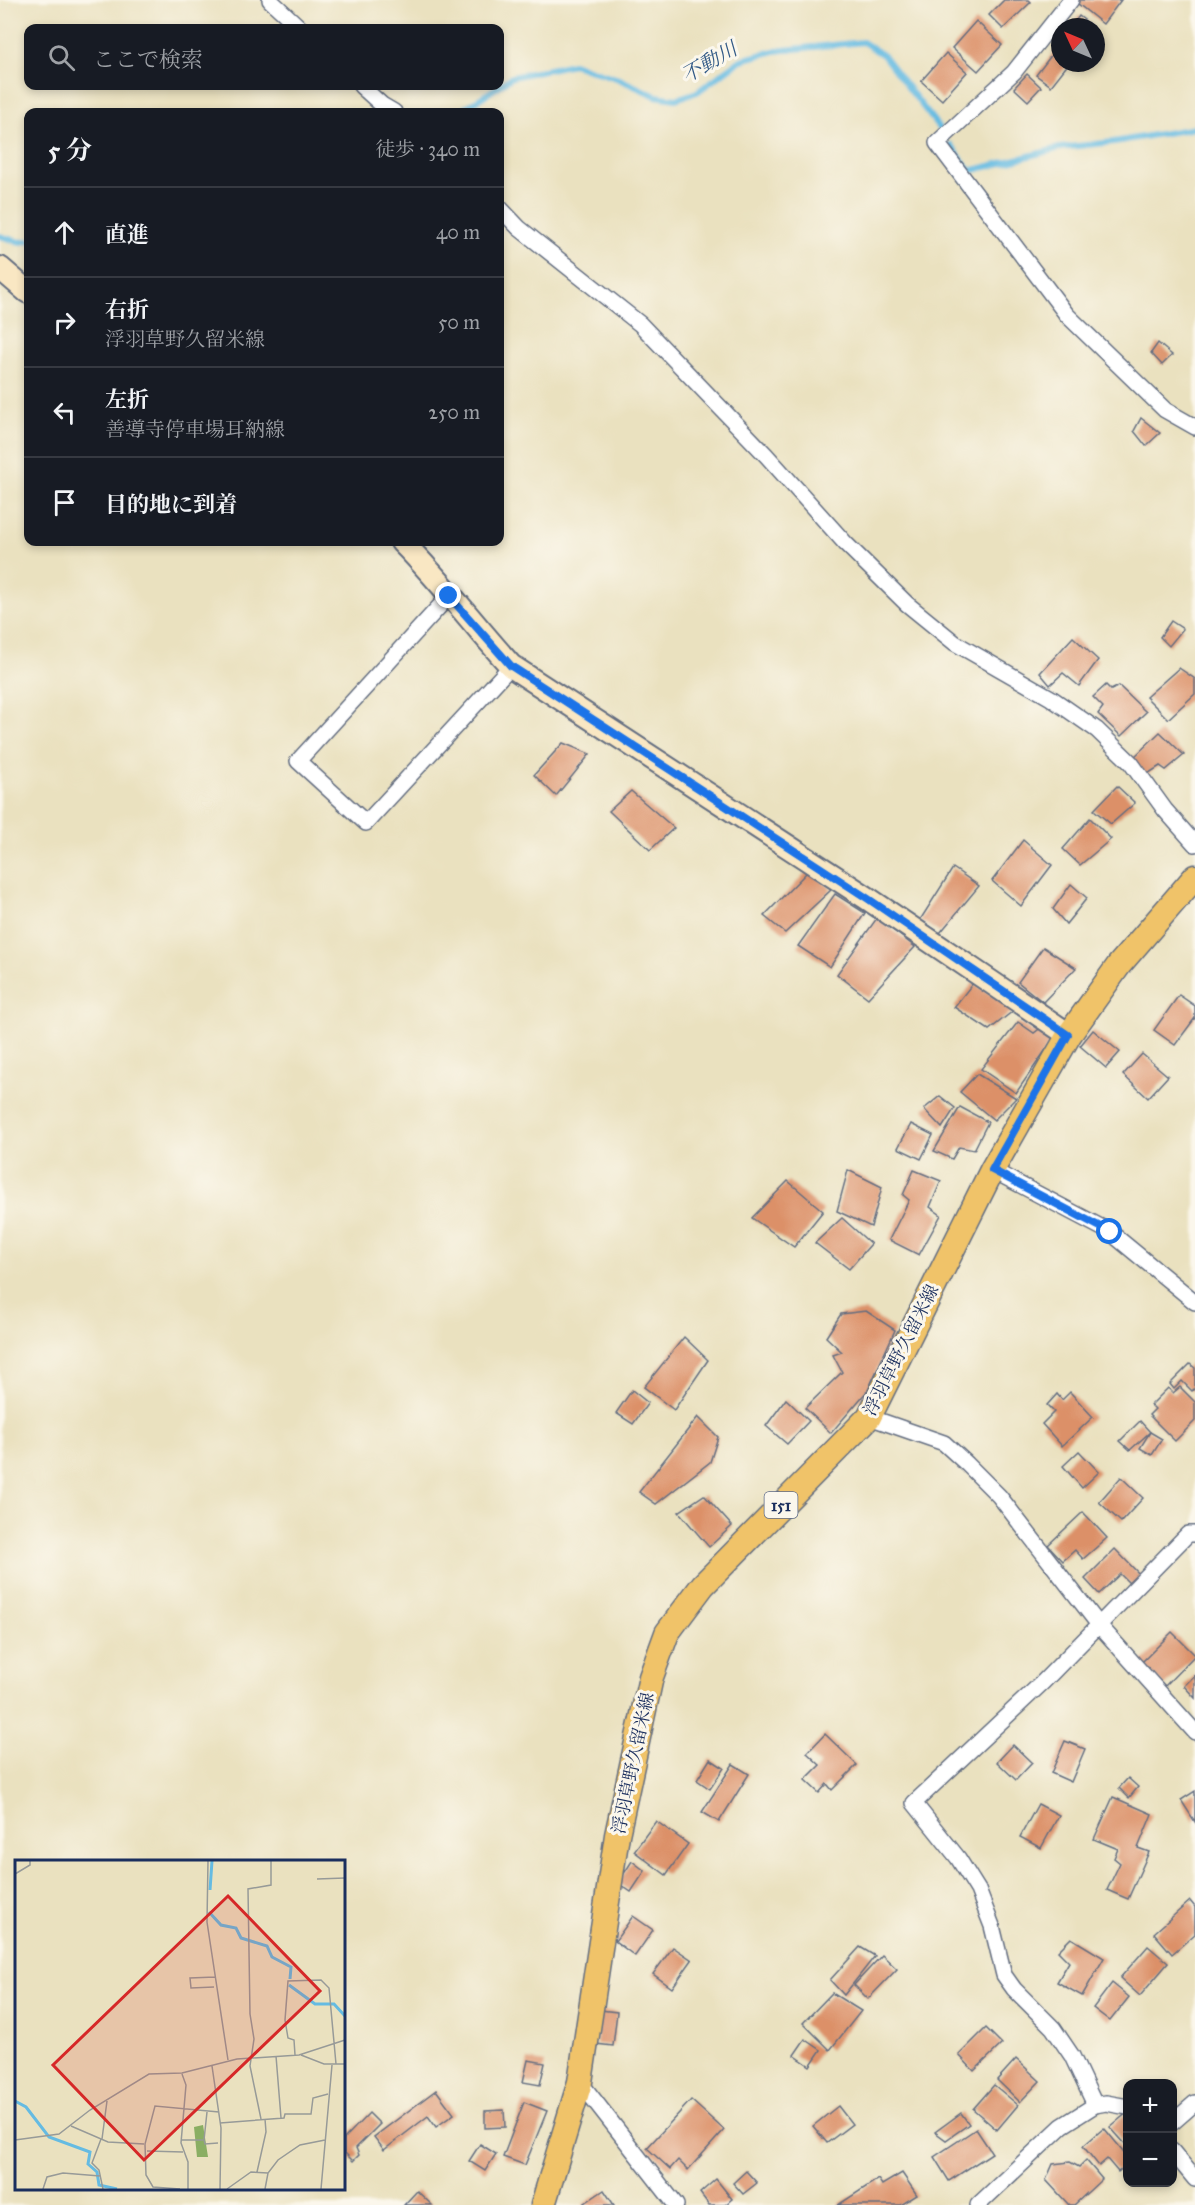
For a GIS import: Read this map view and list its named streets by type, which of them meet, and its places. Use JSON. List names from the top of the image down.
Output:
{
  "streets": {
    "main road": ["浮羽草野久留米線", "151"]
  },
  "water": ["不動川"],
  "north": "top left",
  "page": {
    "search": "ここで検索",
    "heading": ["5 分", "徒歩 · 340 m"],
    "list": [
      ["直進", "40 m"],
      ["右折", "浮羽草野久留米線", "50 m"],
      ["左折", "善導寺停車場耳納線", "250 m"],
      "目的地に到着"
    ],
    "map_buttons": ["+", "−"]
  }
}
